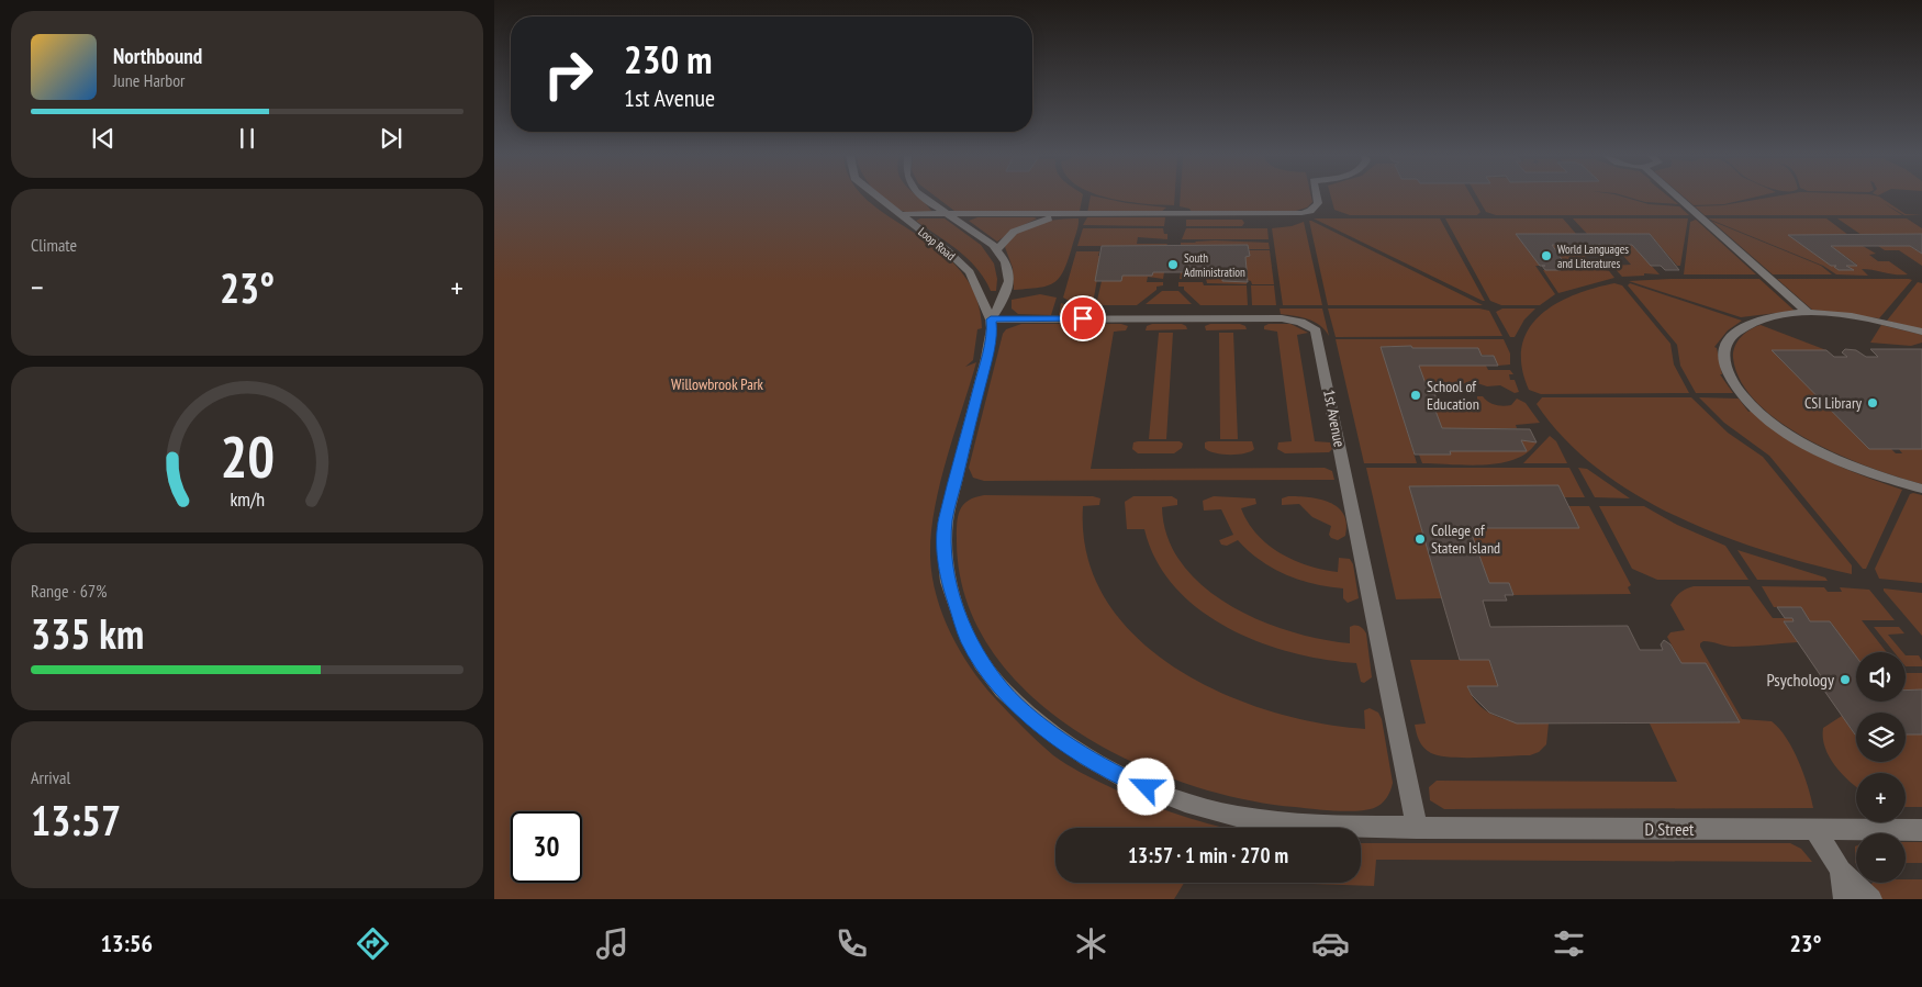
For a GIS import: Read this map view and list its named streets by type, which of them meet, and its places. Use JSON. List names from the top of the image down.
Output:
{
  "streets": {
    "street": ["Loop Road", "1st Avenue", "D Street"]
  },
  "crossings": [
    ["Loop Road", "1st Avenue"],
    ["Loop Road", "D Street"],
    ["1st Avenue", "D Street"]
  ],
  "parks": ["Willowbrook Park"],
  "places": [
    "World Languages and Literatures",
    "South Administration",
    "School of Education",
    "CSI Library",
    "College of Staten Island",
    "Psychology"
  ],
  "page": {
    "turn": ["230 m", "1st Avenue"],
    "song": ["Northbound", "June Harbor"],
    "tile": [
      "Climate",
      ["Range · 67%", "335 km"],
      ["Arrival", "13:57"]
    ],
    "heat": ["−", "23°", "+"],
    "map_buttons": ["+", "−"],
    "limit": "30",
    "trip": "13:57 · 1 min · 270 m",
    "tabs": ["13:56", "23°"],
    "gauge": ["20", "km/h"]
  }
}
